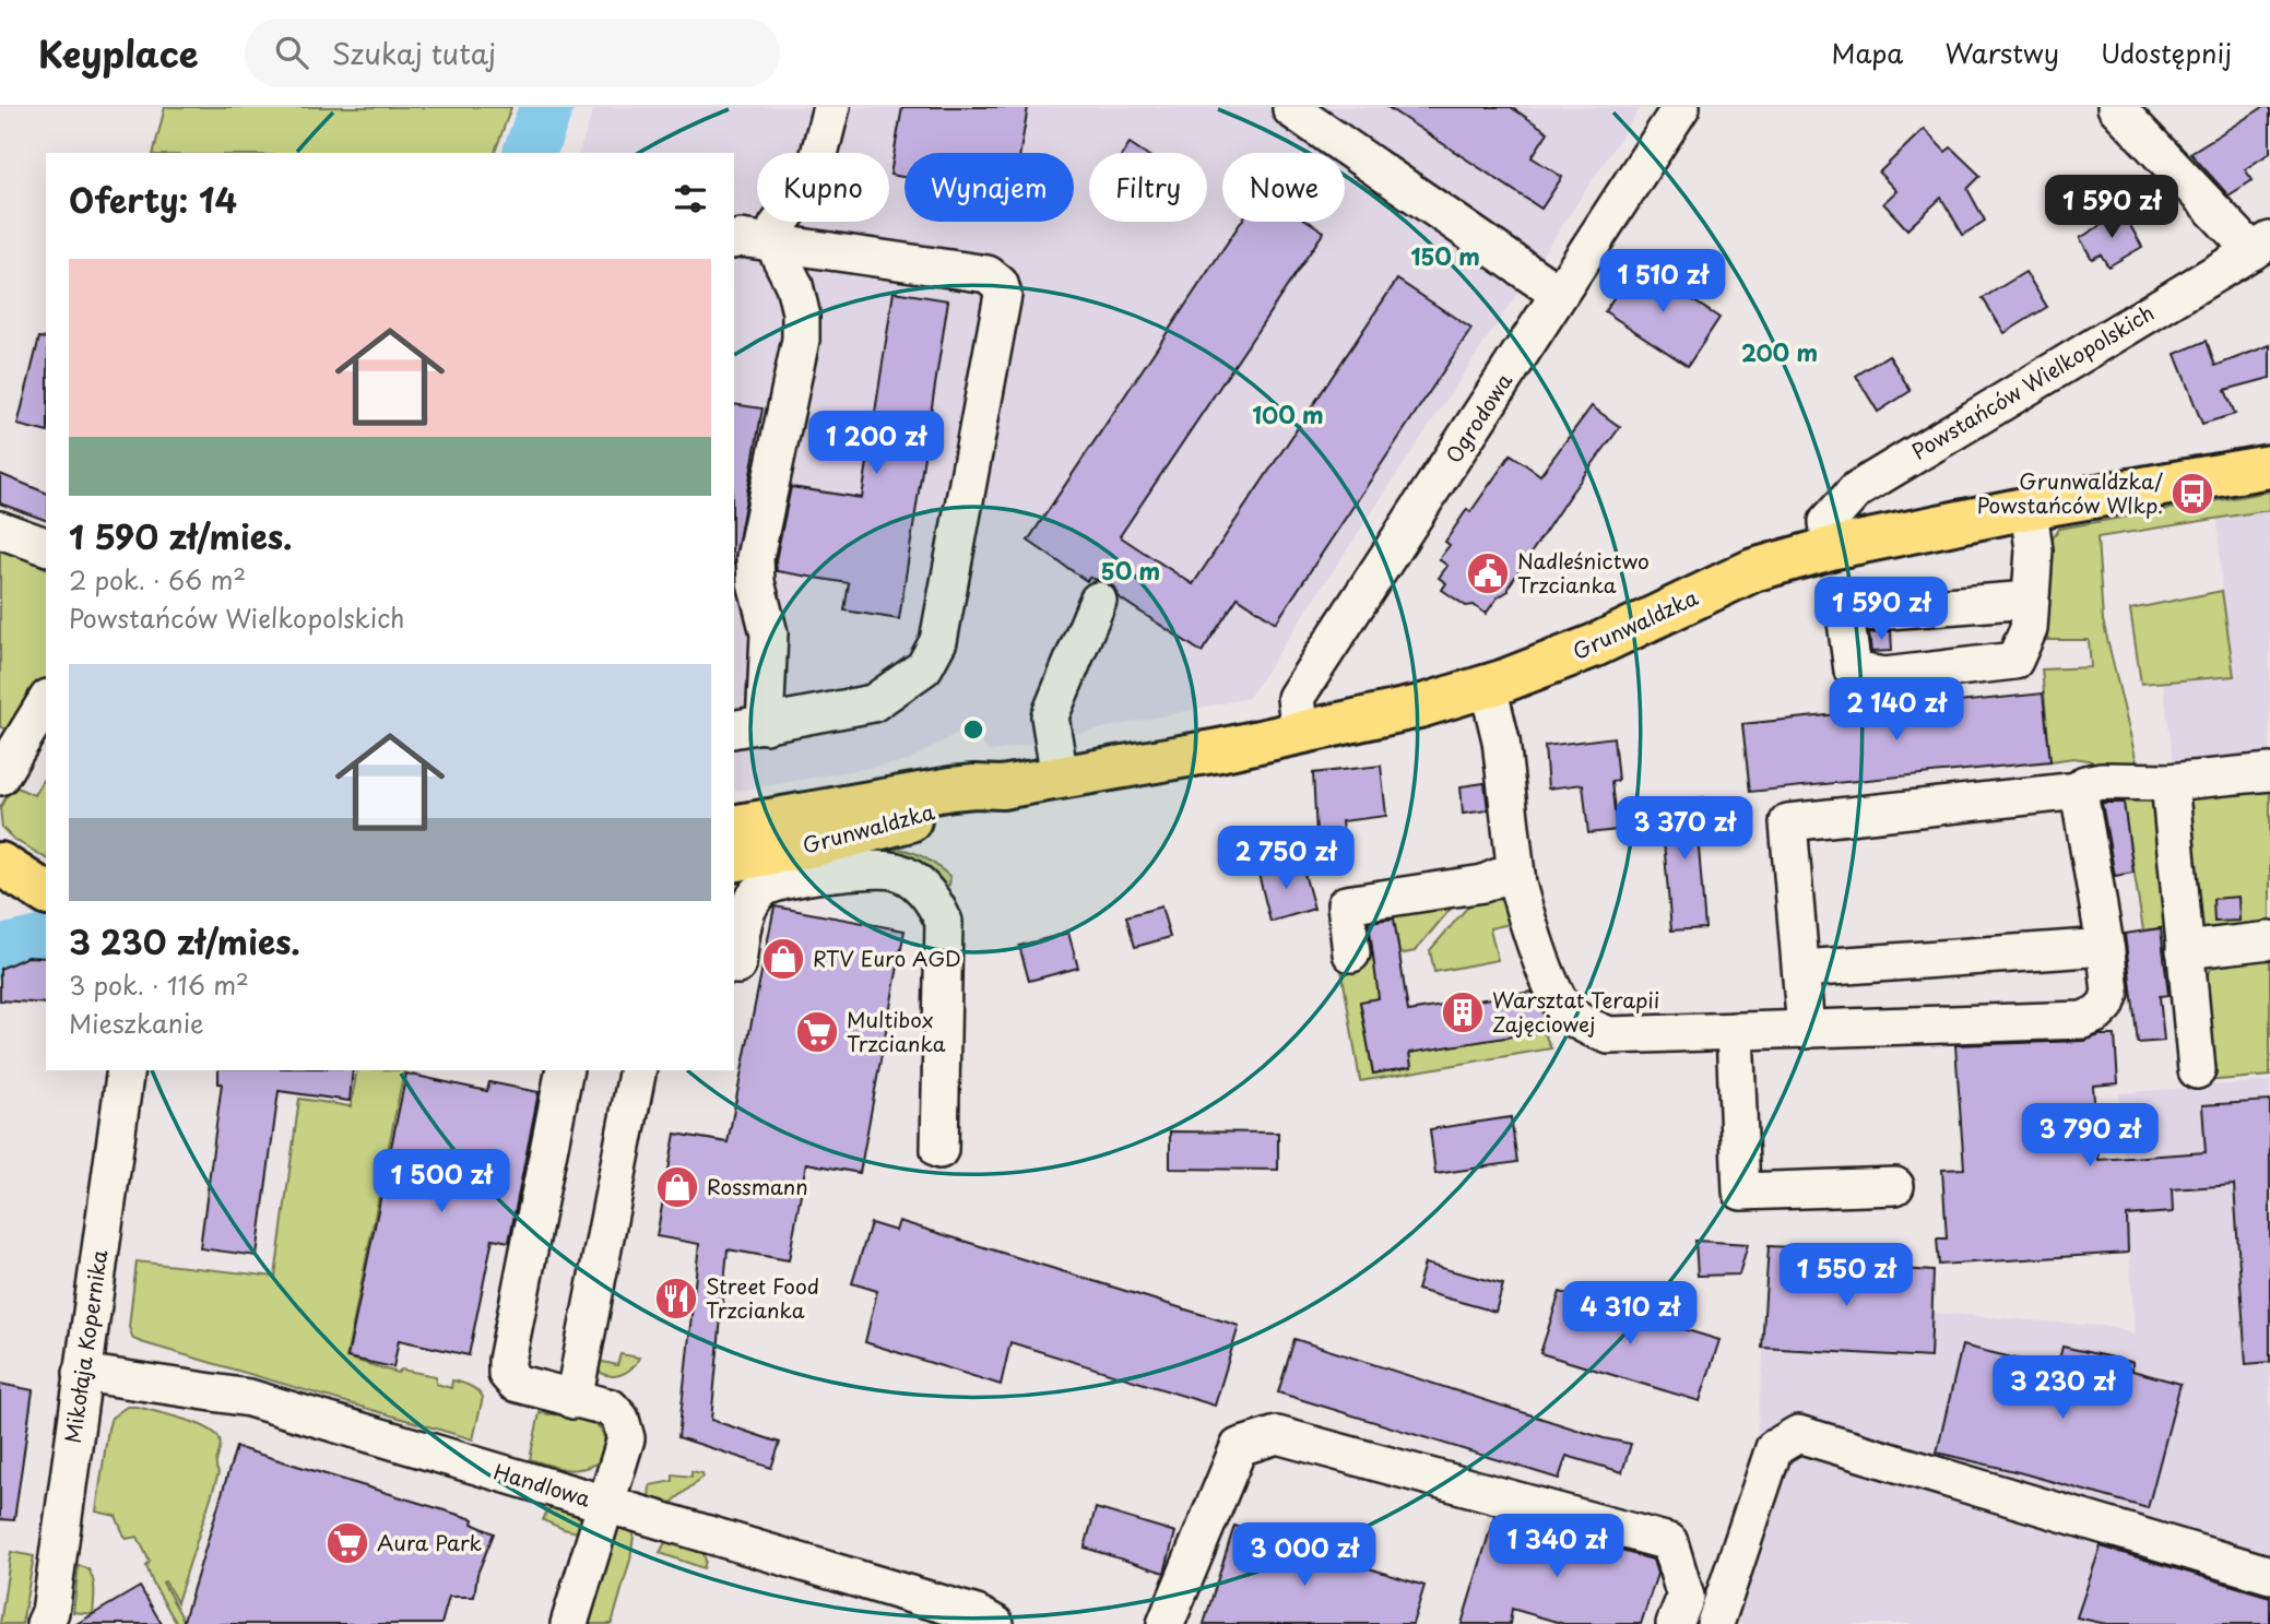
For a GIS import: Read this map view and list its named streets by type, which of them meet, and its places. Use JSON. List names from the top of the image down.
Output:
{
  "streets": {
    "main road": ["Grunwaldzka"],
    "street": [
      "Powstańców Wielkopolskich",
      "Ogrodowa",
      "Mikołaja Kopernika",
      "Handlowa"
    ]
  },
  "crossings": [
    ["Powstańców Wielkopolskich", "Grunwaldzka"],
    ["Ogrodowa", "Grunwaldzka"],
    ["Mikołaja Kopernika", "Handlowa"]
  ],
  "places": {
    "bus stop": ["Grunwaldzka/ Powstańców Wlkp."],
    "public building": ["Nadleśnictwo Trzcianka"],
    "shop": ["RTV Euro AGD", "Rossmann"],
    "building": ["Warsztat Terapii Zajęciowej"],
    "supermarket": ["Multibox Trzcianka", "Aura Park"],
    "restaurant": ["Street Food Trzcianka"]
  },
  "page": {
    "header": "Keyplace",
    "search": "Szukaj tutaj",
    "nav": ["Mapa", "Warstwy", "Udostępnij"],
    "chip": [
      "Kupno",
      "Wynajem",
      "Filtry",
      "Nowe"
    ],
    "heading": "Oferty: 14",
    "price": [
      "1 590 zł",
      "1 510 zł",
      "1 200 zł",
      "1 590 zł",
      "2 140 zł",
      "3 370 zł",
      "2 750 zł",
      "3 790 zł",
      "1 500 zł",
      "1 550 zł",
      "4 310 zł",
      "3 230 zł",
      "1 340 zł",
      "3 000 zł"
    ],
    "list": [
      {
        "name": "1 590 zł/mies.",
        "note": "2 pok. · 66 m² · Powstańców Wielkopolskich"
      },
      {
        "name": "3 230 zł/mies.",
        "note": "3 pok. · 116 m² · Mieszkanie"
      }
    ]
  },
  "rings": [
    "150 m",
    "200 m",
    "100 m",
    "50 m"
  ]
}
